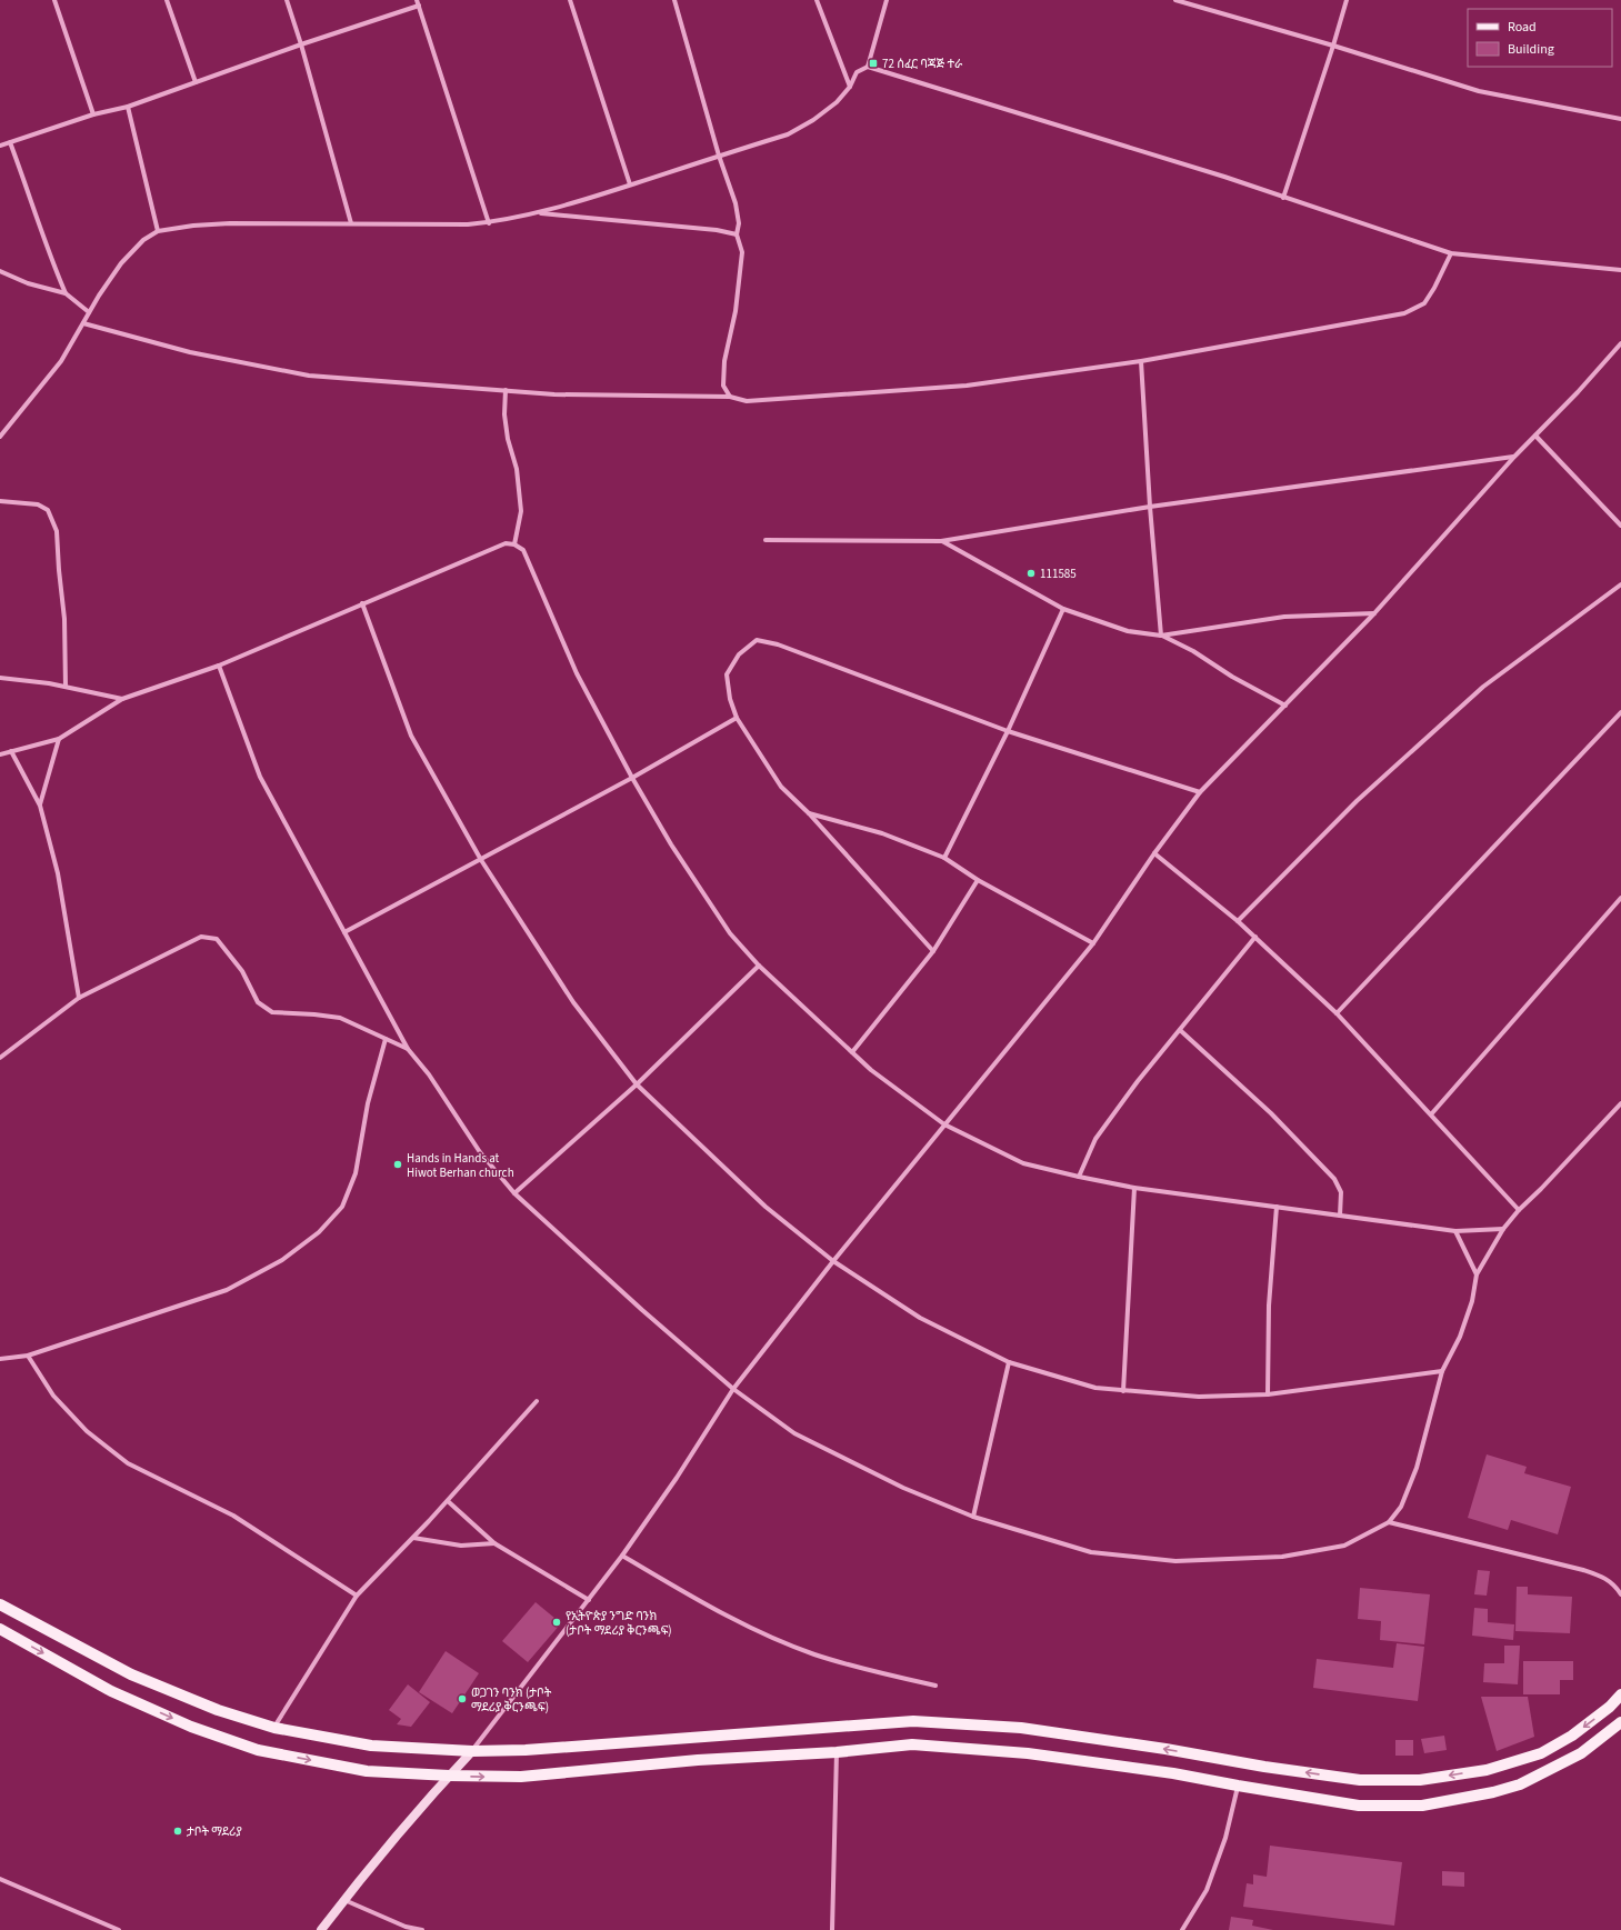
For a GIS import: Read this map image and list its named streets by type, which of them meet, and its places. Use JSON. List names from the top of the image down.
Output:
{
  "places": {
    "transit": ["72 ሰፈር ባጃጅ ተራ"],
    "other": [
      "111585",
      "Hands in Hands at Hiwot Berhan church",
      "የኢትዮጵያ ንግድ ባንክ (ታቦት ማደሪያ ቅርንጫፍ)",
      "ወጋገን ባንክ (ታቦት ማደሪያ ቅርንጫፍ)",
      "ታቦት ማደሪያ"
    ]
  },
  "legend": ["Road", "Building"]
}
